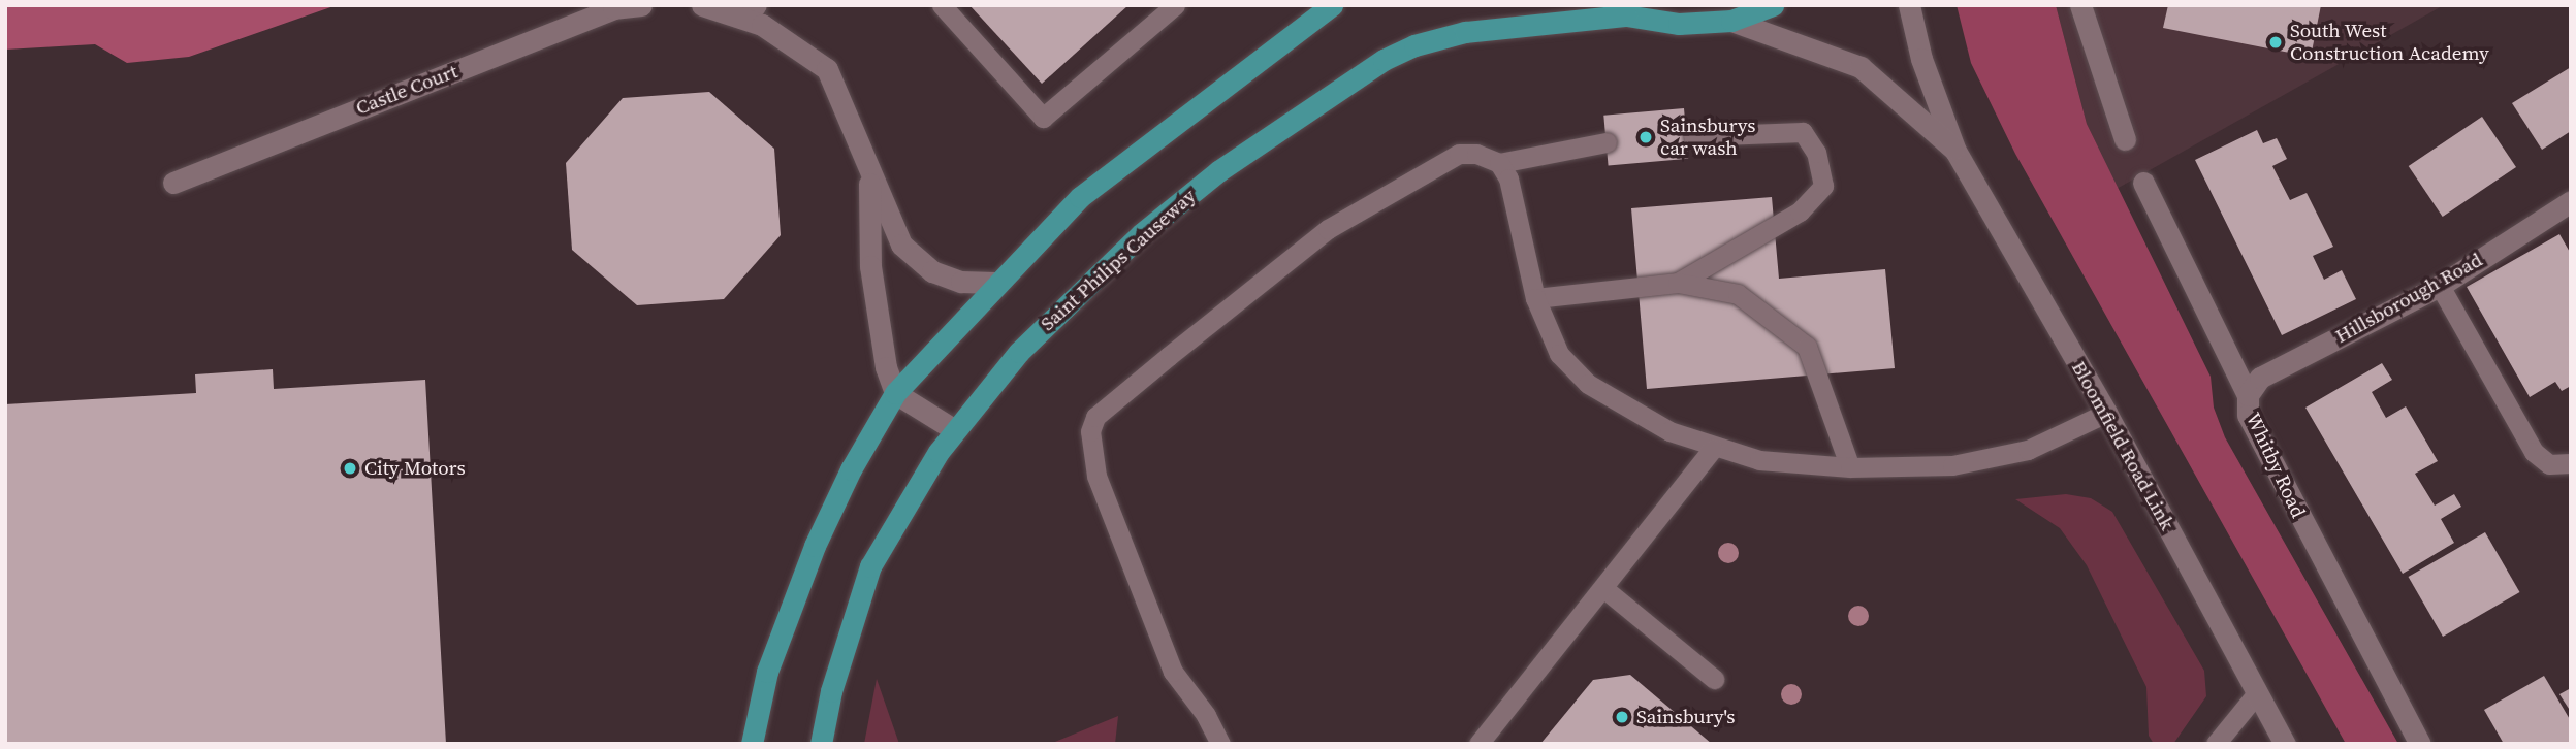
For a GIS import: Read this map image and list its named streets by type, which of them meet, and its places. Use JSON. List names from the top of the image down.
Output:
{
  "streets": {
    "main road": ["Saint Philips Causeway"],
    "street": [
      "Castle Court",
      "Hillsborough Road",
      "Bloomfield Road Link",
      "Whitby Road"
    ]
  },
  "crossings": [
    ["Saint Philips Causeway", "Bloomfield Road Link"],
    ["Hillsborough Road", "Whitby Road"]
  ],
  "places": [
    "South West Construction Academy",
    "Sainsburys car wash",
    "City Motors",
    "Sainsbury's"
  ]
}
